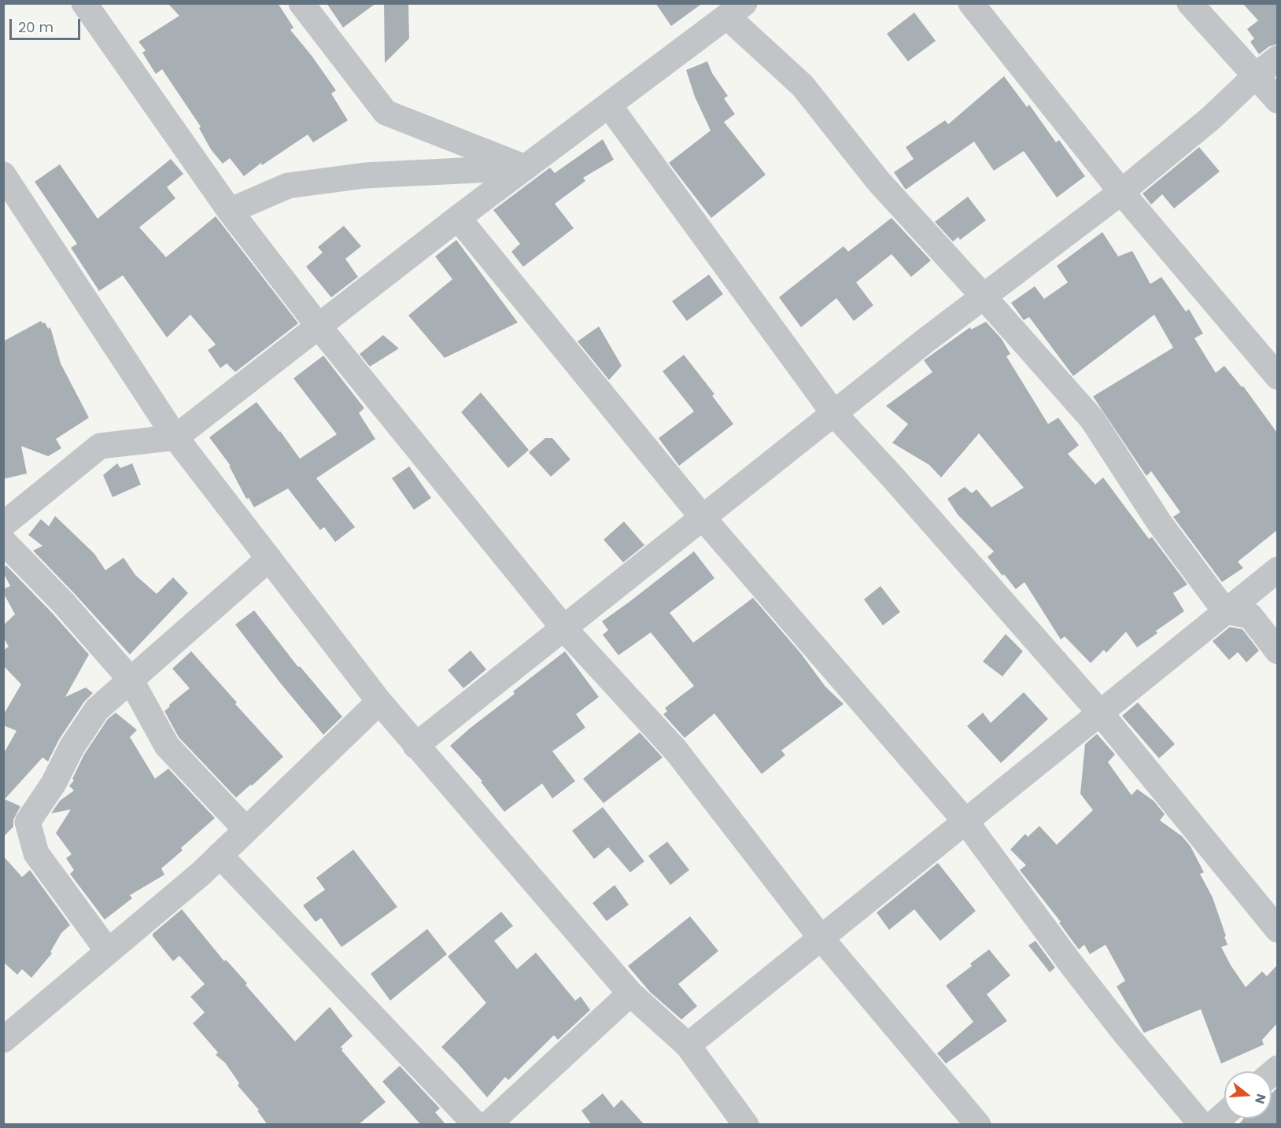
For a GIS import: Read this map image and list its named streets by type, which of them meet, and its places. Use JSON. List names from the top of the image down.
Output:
{
  "scale_bar": "20 m",
  "north": "right"
}
